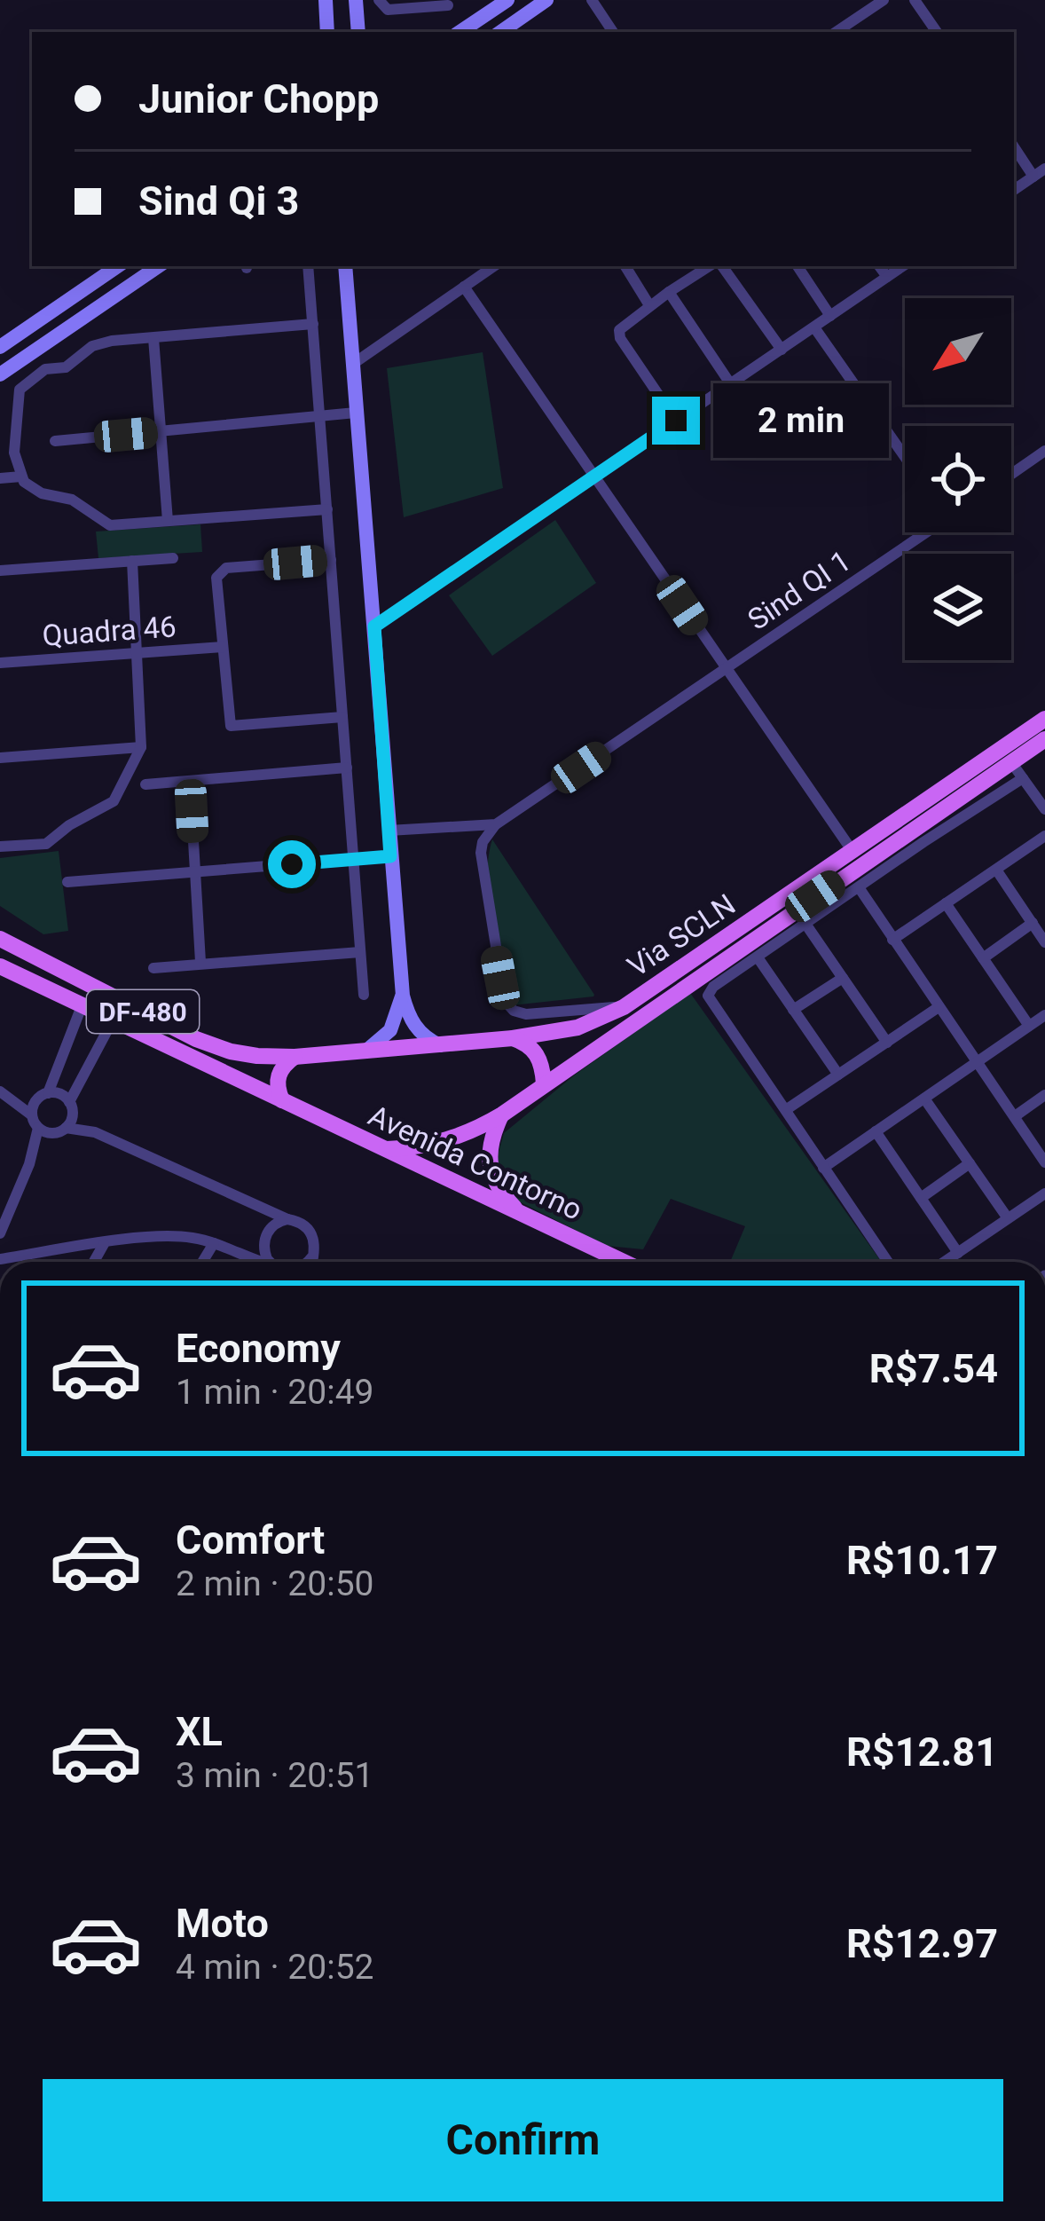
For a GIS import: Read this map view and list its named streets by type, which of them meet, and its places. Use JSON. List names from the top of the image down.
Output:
{
  "streets": {
    "main road": ["Via SCLN", "DF-480", "Avenida Contorno"],
    "street": ["Sind QI 1", "Quadra 46"]
  },
  "crossings": [
    ["Via SCLN", "DF-480"],
    ["Via SCLN", "Avenida Contorno"],
    ["DF-480", "Avenida Contorno"]
  ],
  "north": "bottom left",
  "page": {
    "banner": ["Junior Chopp", "Sind Qi 3"],
    "bubble": "2 min",
    "list": [
      {
        "name": "Economy",
        "note": "1 min · 20:49",
        "value": "R$7.54"
      },
      {
        "name": "Comfort",
        "note": "2 min · 20:50",
        "value": "R$10.17"
      },
      {
        "name": "XL",
        "note": "3 min · 20:51",
        "value": "R$12.81"
      },
      {
        "name": "Moto",
        "note": "4 min · 20:52",
        "value": "R$12.97"
      }
    ],
    "buttons": "Confirm"
  }
}
